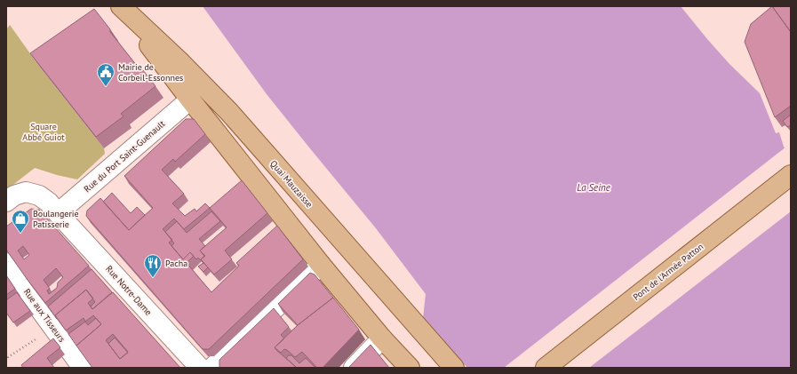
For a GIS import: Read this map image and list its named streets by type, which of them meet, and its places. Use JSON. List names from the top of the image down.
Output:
{
  "streets": {
    "main road": ["Quai Mauzaisse", "Pont de l'Armée Patton"],
    "street": ["Rue du Port Saint-Guenault", "Rue Notre-Dame", "Rue aux Tisseurs"]
  },
  "crossings": [
    ["Rue du Port Saint-Guenault", "Quai Mauzaisse"],
    ["Rue du Port Saint-Guenault", "Rue Notre-Dame"]
  ],
  "water": ["La Seine"],
  "parks": ["Square Abbé Guiot"],
  "places": {
    "public building": ["Mairie de Corbeil-Essonnes"],
    "shop": ["Boulangerie Patisserie"],
    "restaurant": ["Pacha"]
  }
}
